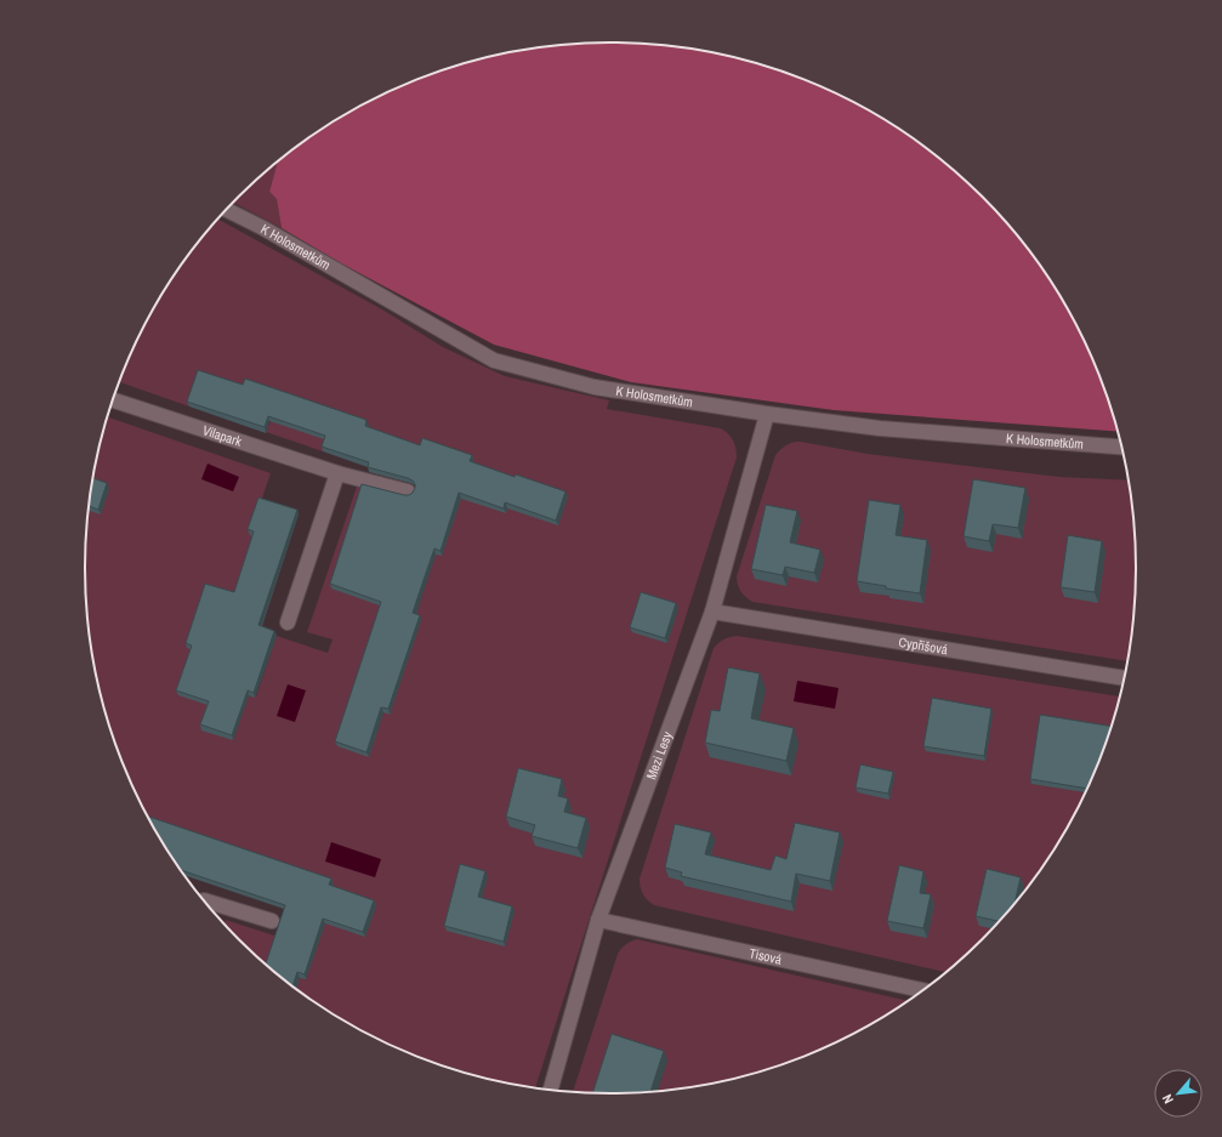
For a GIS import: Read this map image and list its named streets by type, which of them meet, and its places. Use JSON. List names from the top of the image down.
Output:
{
  "streets": {
    "street": [
      "K Holosmetkům",
      "Vilapark",
      "Cypřišová",
      "Mezi Lesy",
      "Tisová"
    ]
  },
  "crossings": [
    ["K Holosmetkům", "Mezi Lesy"],
    ["Cypřišová", "Mezi Lesy"],
    ["Mezi Lesy", "Tisová"]
  ],
  "north": "bottom left"
}
